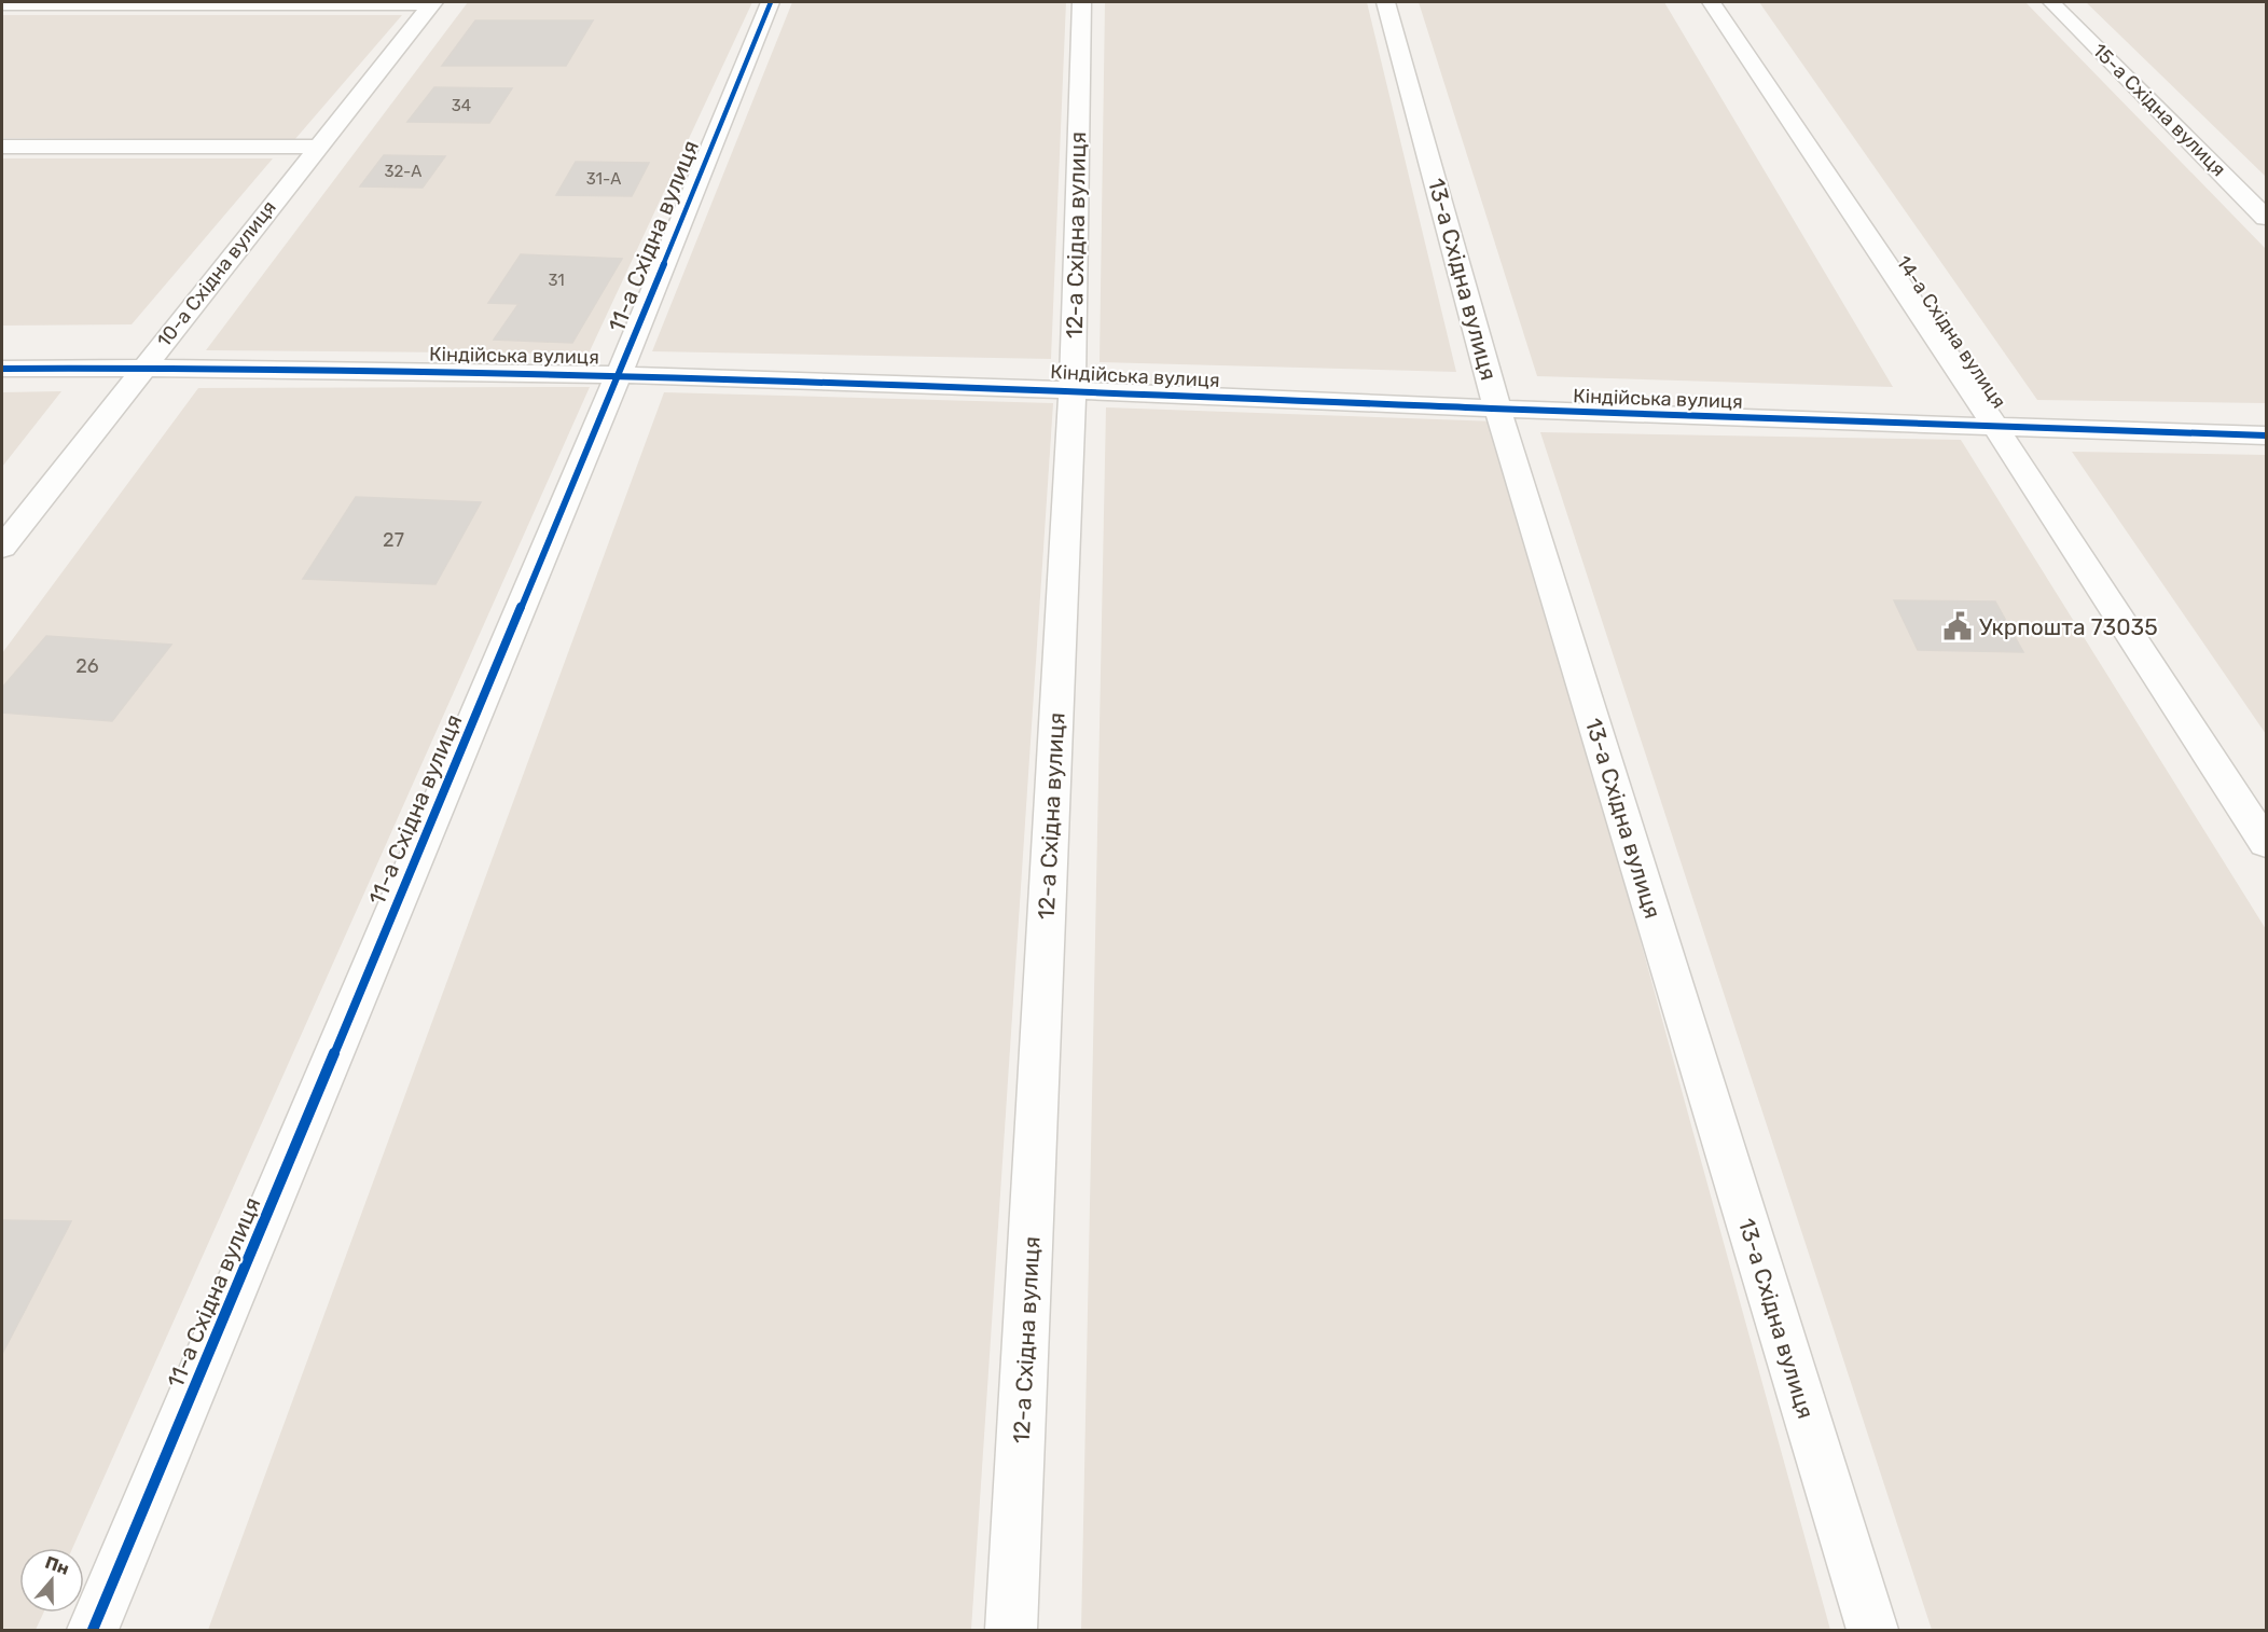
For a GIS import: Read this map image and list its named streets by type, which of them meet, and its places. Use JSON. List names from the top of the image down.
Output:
{
  "streets": {
    "street": [
      "15-а Східна вулиця",
      "12-а Східна вулиця",
      "11-а Східна вулиця",
      "10-а Східна вулиця",
      "13-а Східна вулиця",
      "14-а Східна вулиця",
      "Кіндійська вулиця"
    ]
  },
  "crossings": [
    ["12-а Східна вулиця", "Кіндійська вулиця"],
    ["11-а Східна вулиця", "Кіндійська вулиця"],
    ["10-а Східна вулиця", "Кіндійська вулиця"],
    ["13-а Східна вулиця", "Кіндійська вулиця"],
    ["14-а Східна вулиця", "Кіндійська вулиця"]
  ],
  "places": {
    "public building": ["Укрпошта 73035"]
  },
  "house_numbers": [
    "34",
    "32-А",
    "31-А",
    "31",
    "27",
    "26"
  ],
  "north": "top"
}
